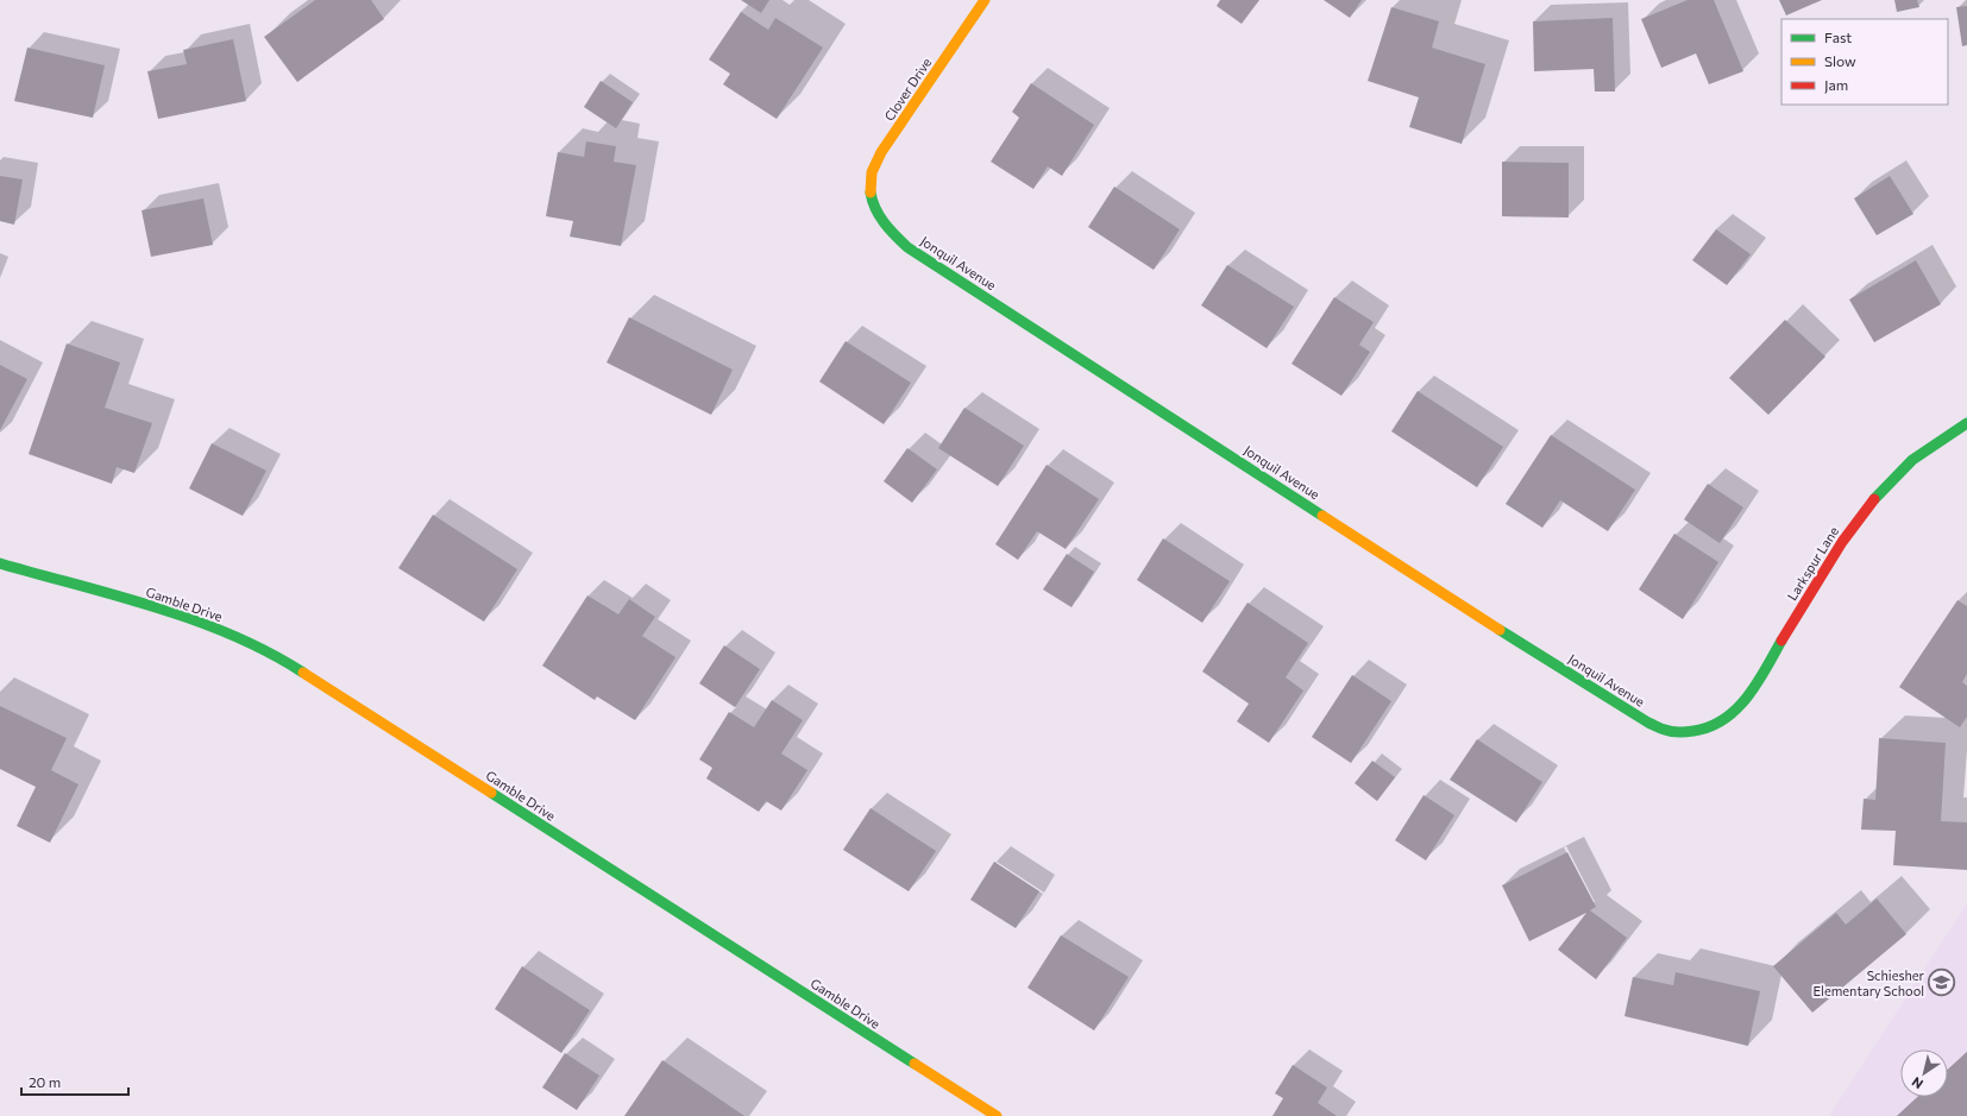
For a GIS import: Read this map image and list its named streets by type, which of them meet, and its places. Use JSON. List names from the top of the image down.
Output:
{
  "streets": {
    "street": [
      "Clover Drive",
      "Jonquil Avenue",
      "Larkspur Lane",
      "Gamble Drive"
    ]
  },
  "crossings": [
    ["Clover Drive", "Jonquil Avenue"],
    ["Jonquil Avenue", "Larkspur Lane"]
  ],
  "places": {
    "school or university": ["Schiesher Elementary School"]
  },
  "legend": ["Fast", "Slow", "Jam"],
  "scale_bar": "20 m",
  "north": "bottom left"
}
